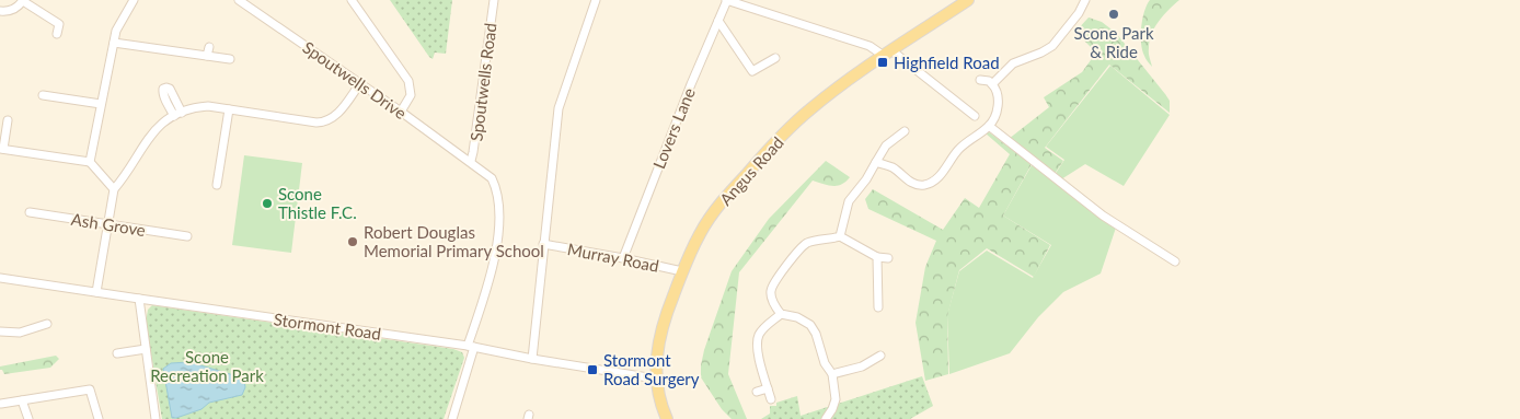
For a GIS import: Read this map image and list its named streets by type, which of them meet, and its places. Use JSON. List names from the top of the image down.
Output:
{
  "streets": {
    "main road": ["Angus Road"],
    "street": [
      "Spoutwells Drive",
      "Spoutwells Road",
      "Lovers Lane",
      "Ash Grove",
      "Murray Road",
      "Stormont Road"
    ]
  },
  "crossings": [
    ["Spoutwells Drive", "Spoutwells Road"],
    ["Spoutwells Road", "Stormont Road"],
    ["Lovers Lane", "Murray Road"],
    ["Angus Road", "Murray Road"],
    ["Angus Road", "Stormont Road"]
  ],
  "parks": ["Scone Recreation Park"],
  "places": {
    "other": ["Scone Park & Ride", "Scone Thistle F.C.", "Robert Douglas Memorial Primary School"],
    "transit": ["Highfield Road", "Stormont Road Surgery"]
  }
}
